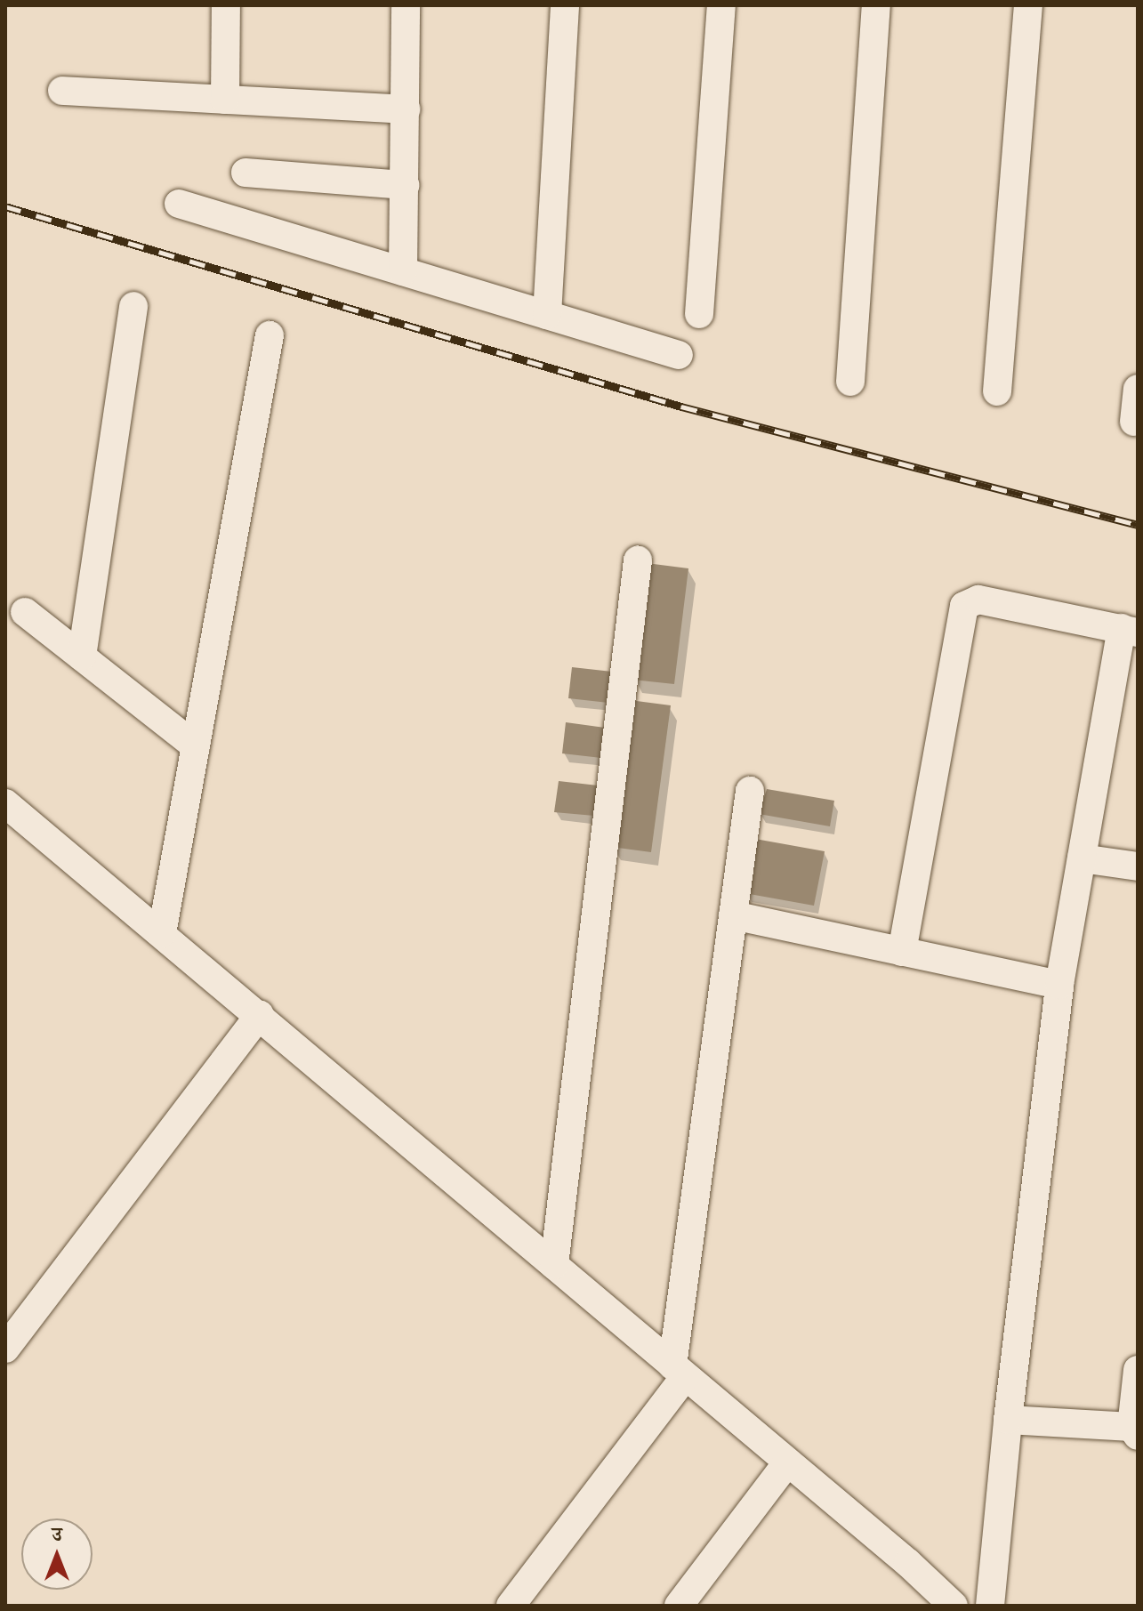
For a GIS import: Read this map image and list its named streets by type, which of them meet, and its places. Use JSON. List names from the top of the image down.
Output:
{
  "north": "top"
}
